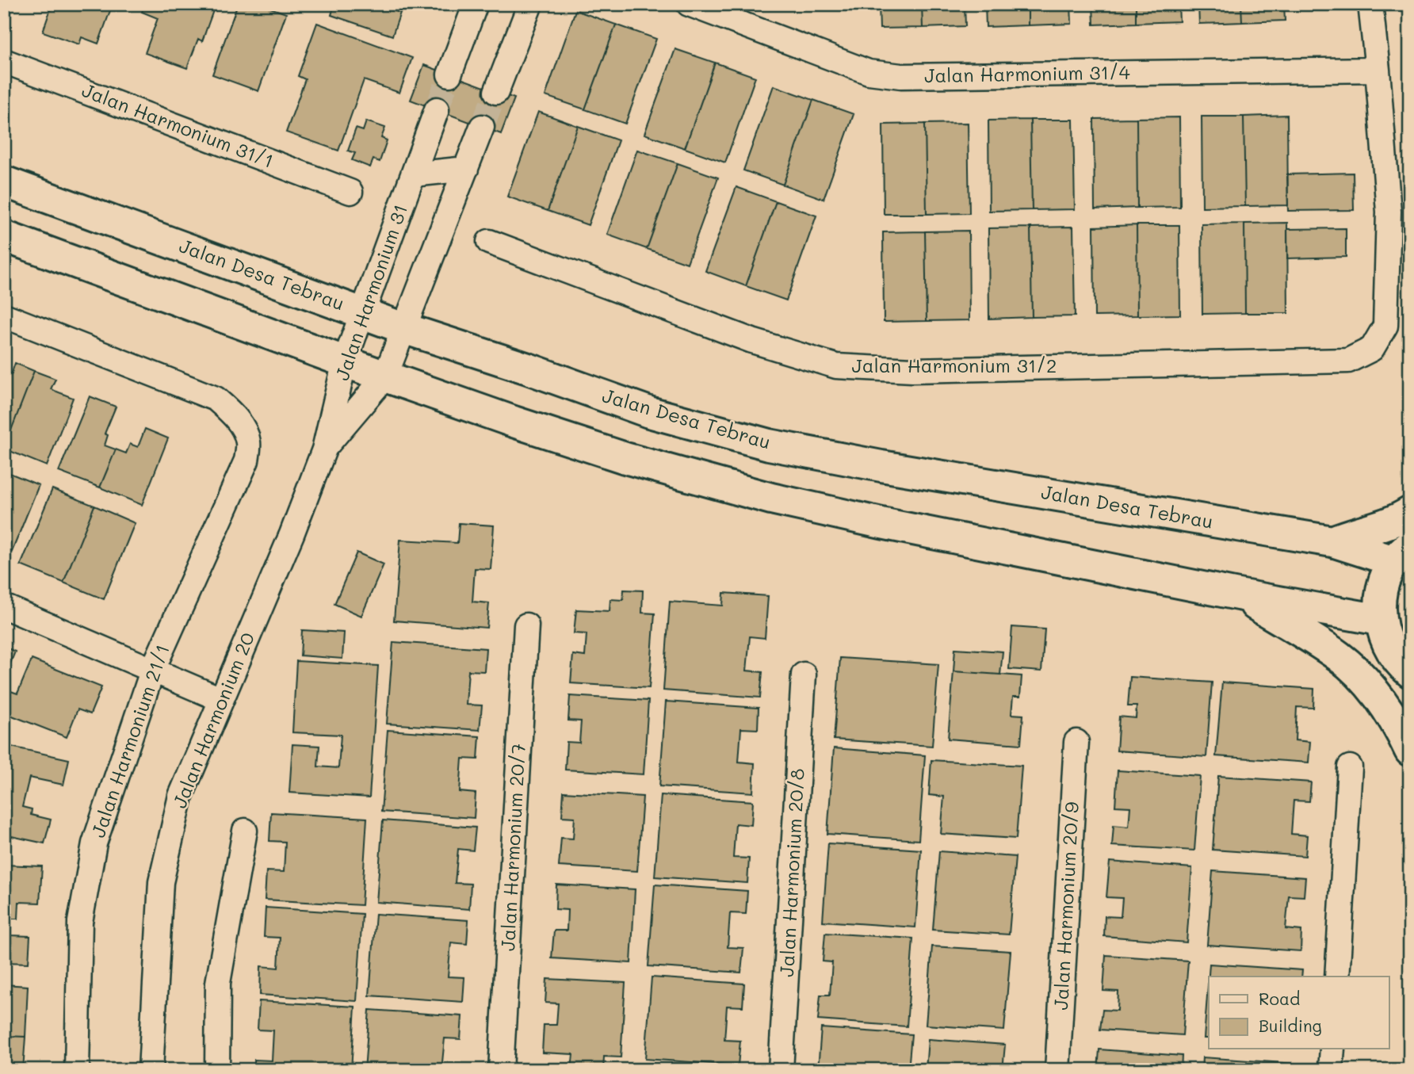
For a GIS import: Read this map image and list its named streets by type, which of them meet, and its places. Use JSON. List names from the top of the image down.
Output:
{
  "streets": {
    "main road": ["Jalan Desa Tebrau"],
    "street": [
      "Jalan Harmonium 31/4",
      "Jalan Harmonium 31/1",
      "Jalan Harmonium 31",
      "Jalan Harmonium 31/2",
      "Jalan Harmonium 20",
      "Jalan Harmonium 21/1",
      "Jalan Harmonium 20/7",
      "Jalan Harmonium 20/8",
      "Jalan Harmonium 20/9"
    ]
  },
  "crossings": [
    ["Jalan Harmonium 31/4", "Jalan Harmonium 31/2"],
    ["Jalan Desa Tebrau", "Jalan Harmonium 31"],
    ["Jalan Harmonium 31", "Jalan Harmonium 20"]
  ],
  "legend": ["Road", "Building"]
}
